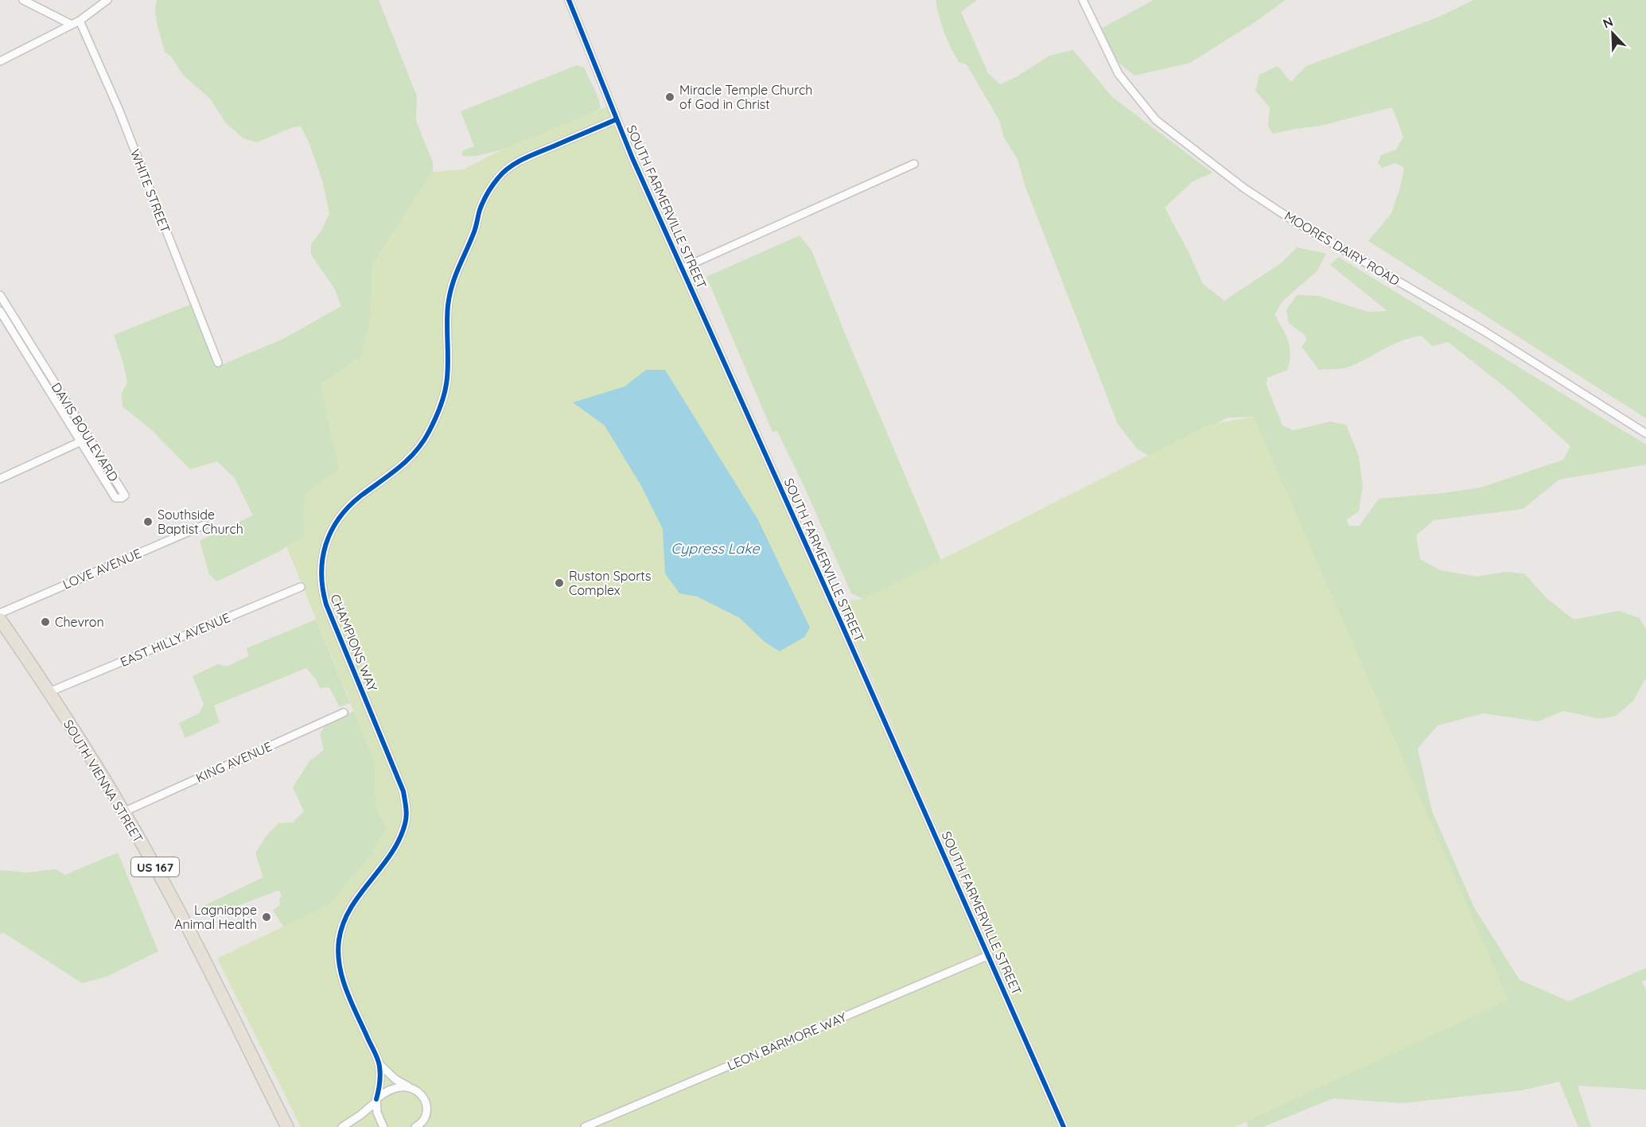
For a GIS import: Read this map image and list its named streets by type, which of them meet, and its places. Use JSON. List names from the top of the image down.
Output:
{
  "streets": {
    "highway": ["SOUTH VIENNA STREET", "US 167"],
    "street": [
      "WHITE STREET",
      "SOUTH FARMERVILLE STREET",
      "MOORES DAIRY ROAD",
      "DAVIS BOULEVARD",
      "LOVE AVENUE",
      "EAST HILLY AVENUE",
      "CHAMPIONS WAY",
      "KING AVENUE",
      "LEON BARMORE WAY"
    ]
  },
  "crossings": [
    ["SOUTH FARMERVILLE STREET", "CHAMPIONS WAY"],
    ["SOUTH FARMERVILLE STREET", "LEON BARMORE WAY"],
    ["EAST HILLY AVENUE", "SOUTH VIENNA STREET"],
    ["KING AVENUE", "SOUTH VIENNA STREET"]
  ],
  "water": ["Cypress Lake"],
  "places": [
    "Miracle Temple Church of God in Christ",
    "Southside Baptist Church",
    "Ruston Sports Complex",
    "Chevron",
    "Lagniappe Animal Health"
  ],
  "north": "top left"
}
